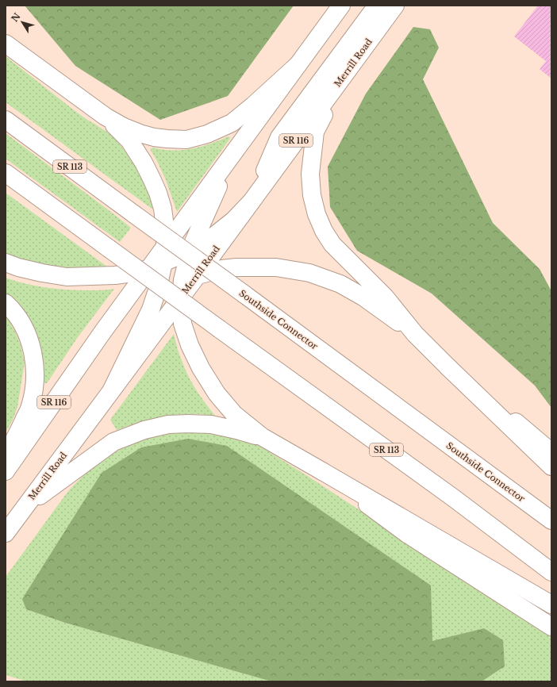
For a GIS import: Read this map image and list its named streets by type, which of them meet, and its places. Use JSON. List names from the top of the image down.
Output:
{
  "streets": {
    "main road": [
      "Merrill Road",
      "SR 116",
      "SR 113",
      "Southside Connector"
    ]
  },
  "north": "top left"
}
